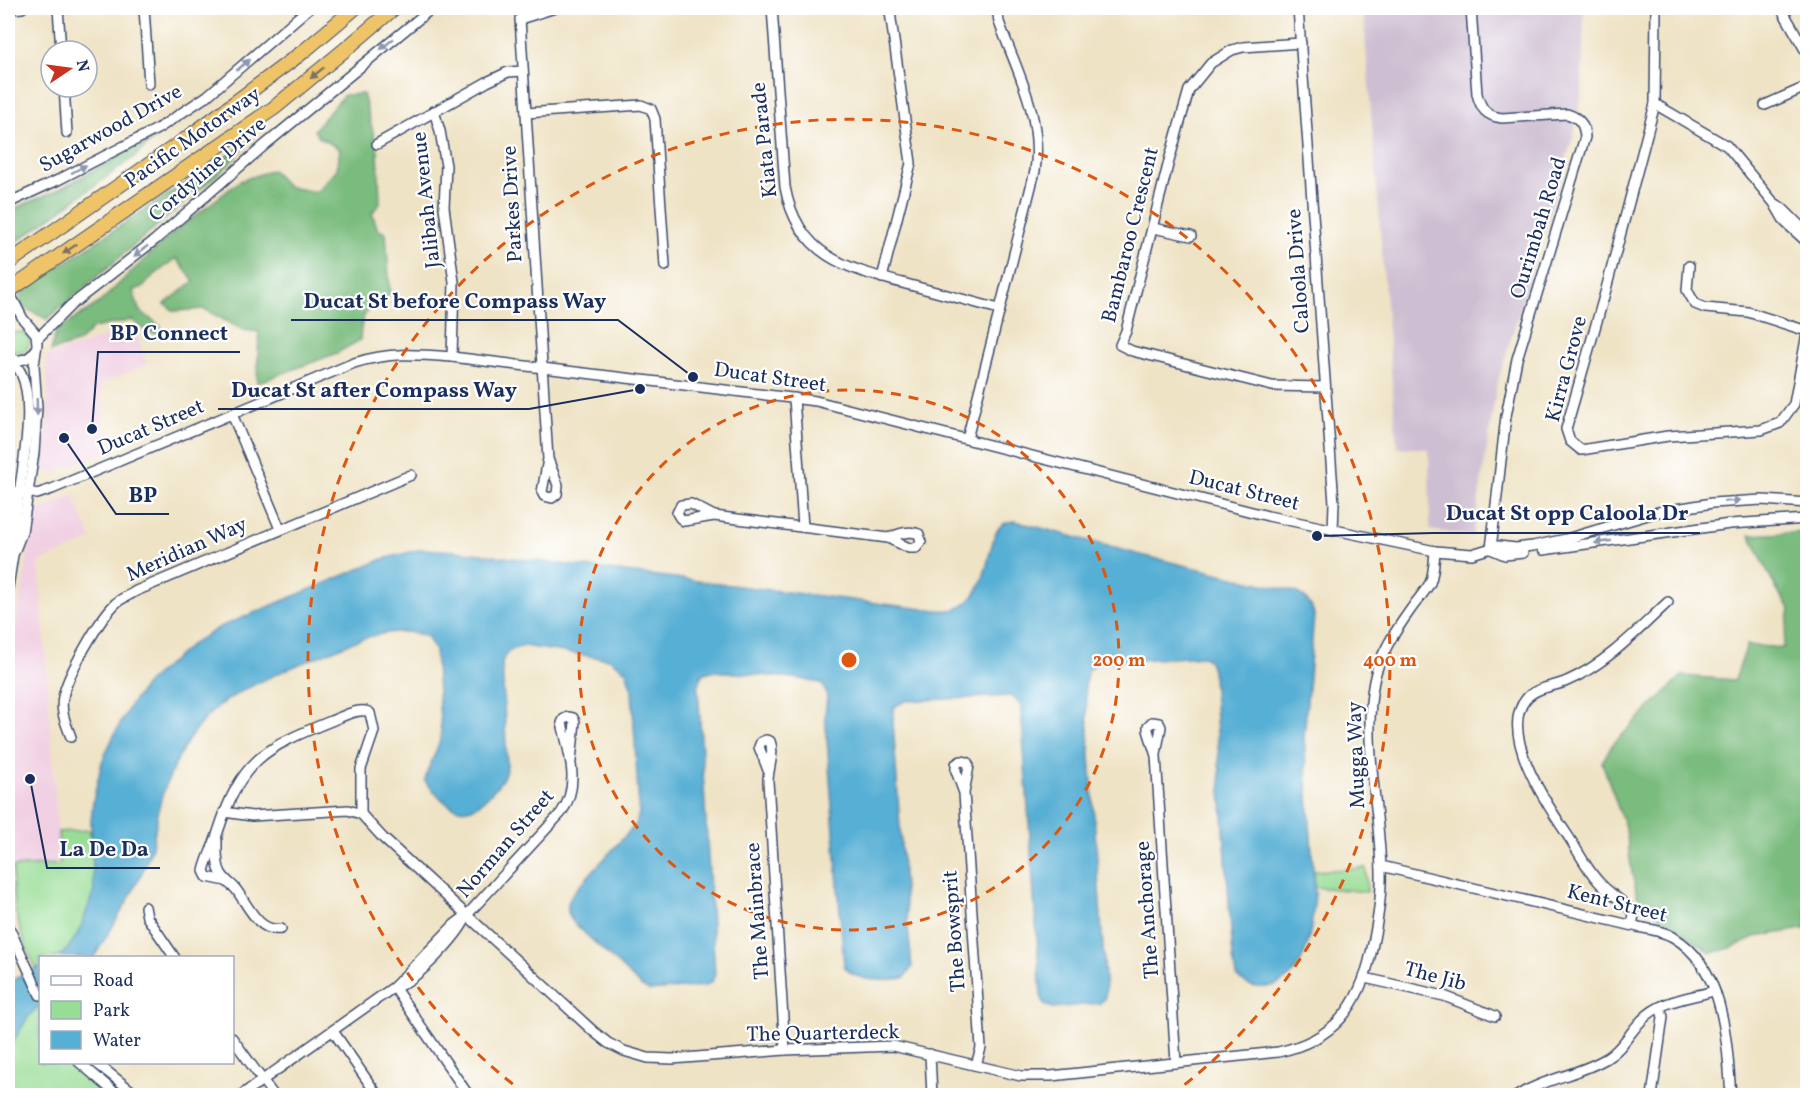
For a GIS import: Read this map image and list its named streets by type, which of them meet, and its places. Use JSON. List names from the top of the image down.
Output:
{
  "streets": {
    "highway": ["Pacific Motorway"],
    "street": [
      "Sugarwood Drive",
      "Kiata Parade",
      "Cordyline Drive",
      "Jalibah Avenue",
      "Parkes Drive",
      "Ourimbah Road",
      "Bambaroo Crescent",
      "Caloola Drive",
      "Kirra Grove",
      "Ducat Street",
      "Meridian Way",
      "Mugga Way",
      "Norman Street",
      "Kent Street",
      "The Anchorage",
      "The Mainbrace",
      "The Bowsprit",
      "The Jib",
      "The Quarterdeck"
    ]
  },
  "crossings": [
    ["Jalibah Avenue", "Ducat Street"],
    ["Parkes Drive", "Ducat Street"],
    ["Ourimbah Road", "Ducat Street"],
    ["Bambaroo Crescent", "Caloola Drive"],
    ["Caloola Drive", "Ducat Street"],
    ["Ducat Street", "Meridian Way"],
    ["Ducat Street", "Mugga Way"],
    ["Mugga Way", "Kent Street"],
    ["Mugga Way", "The Quarterdeck"],
    ["Norman Street", "The Quarterdeck"],
    ["Kent Street", "The Quarterdeck"],
    ["The Anchorage", "The Quarterdeck"],
    ["The Mainbrace", "The Quarterdeck"],
    ["The Bowsprit", "The Quarterdeck"],
    ["The Jib", "The Quarterdeck"]
  ],
  "one_way": ["Sugarwood Drive", "Cordyline Drive"],
  "places": [
    "Ducat St before Compass Way",
    "Ducat St after Compass Way",
    "BP Connect",
    "BP",
    "Ducat St opp Caloola Dr",
    "La De Da"
  ],
  "legend": ["Road", "Park", "Water"],
  "north": "right",
  "rings": ["200 m", "400 m"]
}
